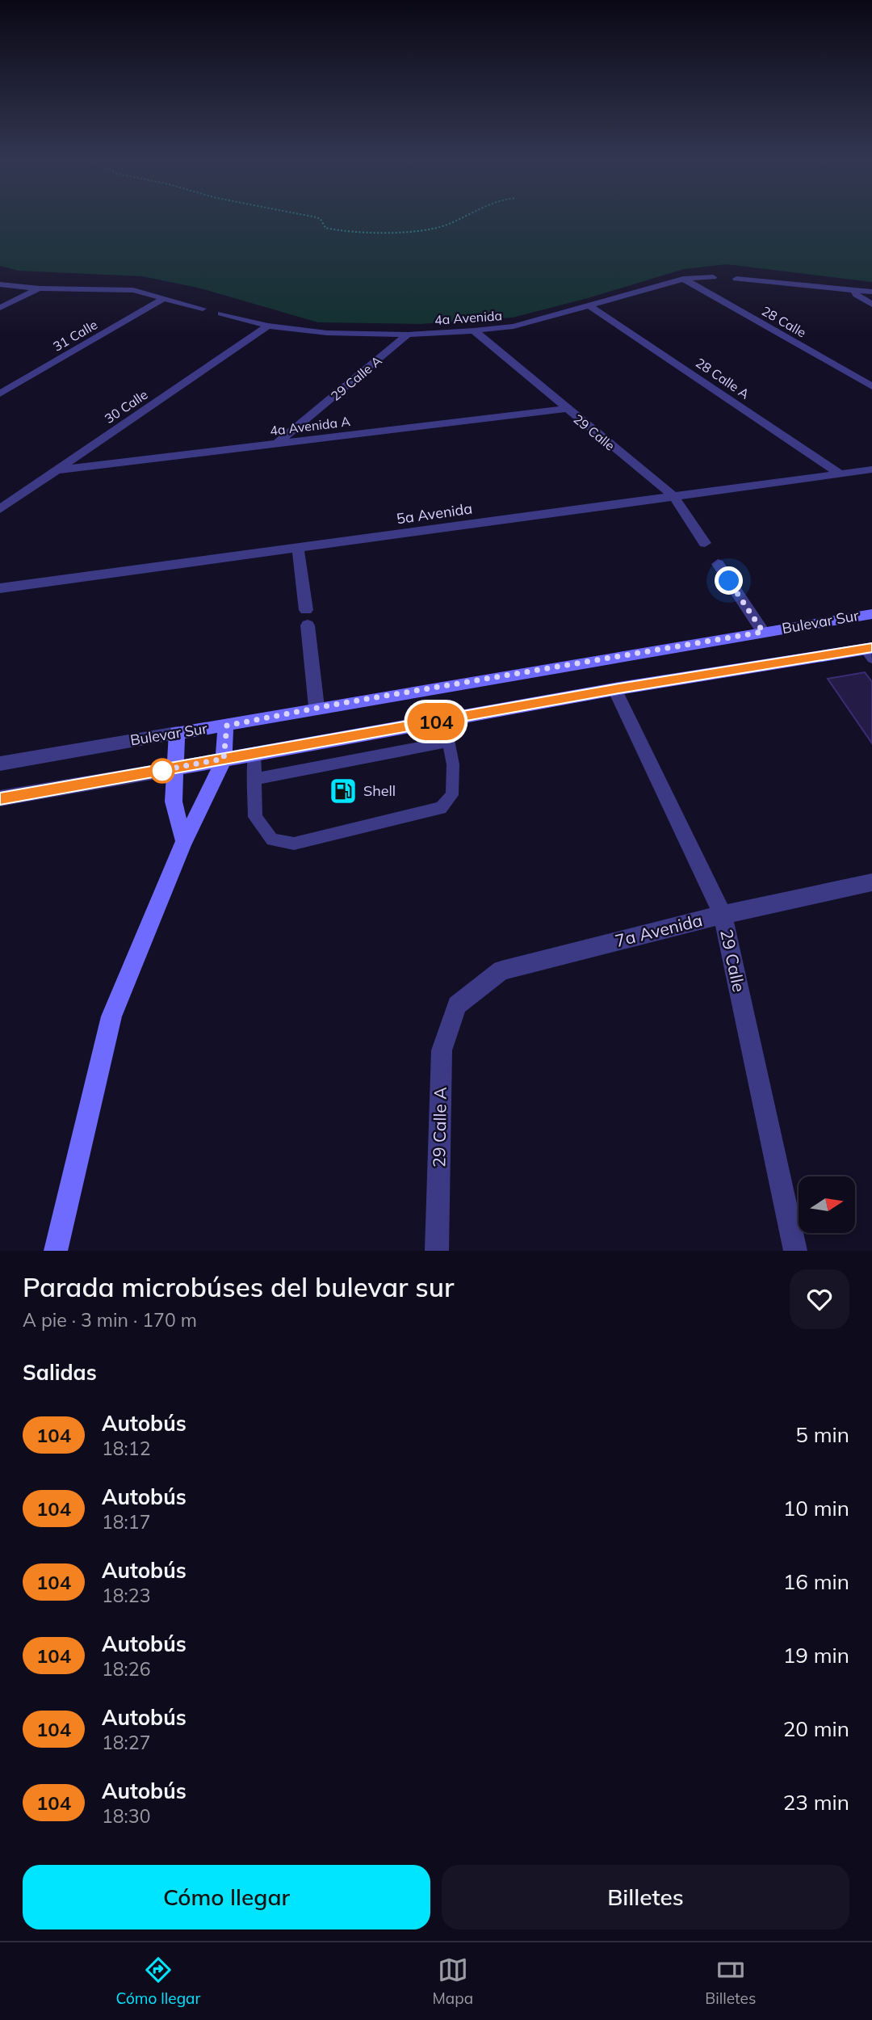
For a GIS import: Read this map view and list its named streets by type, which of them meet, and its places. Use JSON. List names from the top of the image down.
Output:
{
  "streets": {
    "main road": ["Bulevar Sur"],
    "street": [
      "4a Avenida",
      "28 Calle",
      "31 Calle",
      "29 Calle A",
      "28 Calle A",
      "30 Calle",
      "4a Avenida A",
      "29 Calle",
      "5a Avenida",
      "7a Avenida"
    ]
  },
  "crossings": [
    ["4a Avenida", "28 Calle"],
    ["4a Avenida", "29 Calle A"],
    ["4a Avenida", "28 Calle A"],
    ["4a Avenida", "30 Calle"],
    ["4a Avenida", "29 Calle"],
    ["29 Calle A", "4a Avenida A"],
    ["29 Calle A", "7a Avenida"],
    ["28 Calle A", "5a Avenida"],
    ["30 Calle", "4a Avenida A"],
    ["4a Avenida A", "29 Calle"],
    ["29 Calle", "5a Avenida"],
    ["29 Calle", "7a Avenida"]
  ],
  "places": {
    "fuel station": ["Shell"]
  },
  "lines": ["bus line 104"],
  "north": "right",
  "page": {
    "on_map": "104",
    "heading": [
      ["Parada microbúses del bulevar sur", "A pie · 3 min · 170 m"],
      "Salidas"
    ],
    "list": [
      {
        "mark": "104",
        "name": "Autobús",
        "note": "18:12",
        "value": "5 min"
      },
      {
        "mark": "104",
        "name": "Autobús",
        "note": "18:17",
        "value": "10 min"
      },
      {
        "mark": "104",
        "name": "Autobús",
        "note": "18:23",
        "value": "16 min"
      },
      {
        "mark": "104",
        "name": "Autobús",
        "note": "18:26",
        "value": "19 min"
      },
      {
        "mark": "104",
        "name": "Autobús",
        "note": "18:27",
        "value": "20 min"
      },
      {
        "mark": "104",
        "name": "Autobús",
        "note": "18:30",
        "value": "23 min"
      }
    ],
    "buttons": ["Cómo llegar", "Billetes"],
    "tabs": ["Cómo llegar", "Mapa", "Billetes"]
  }
}
